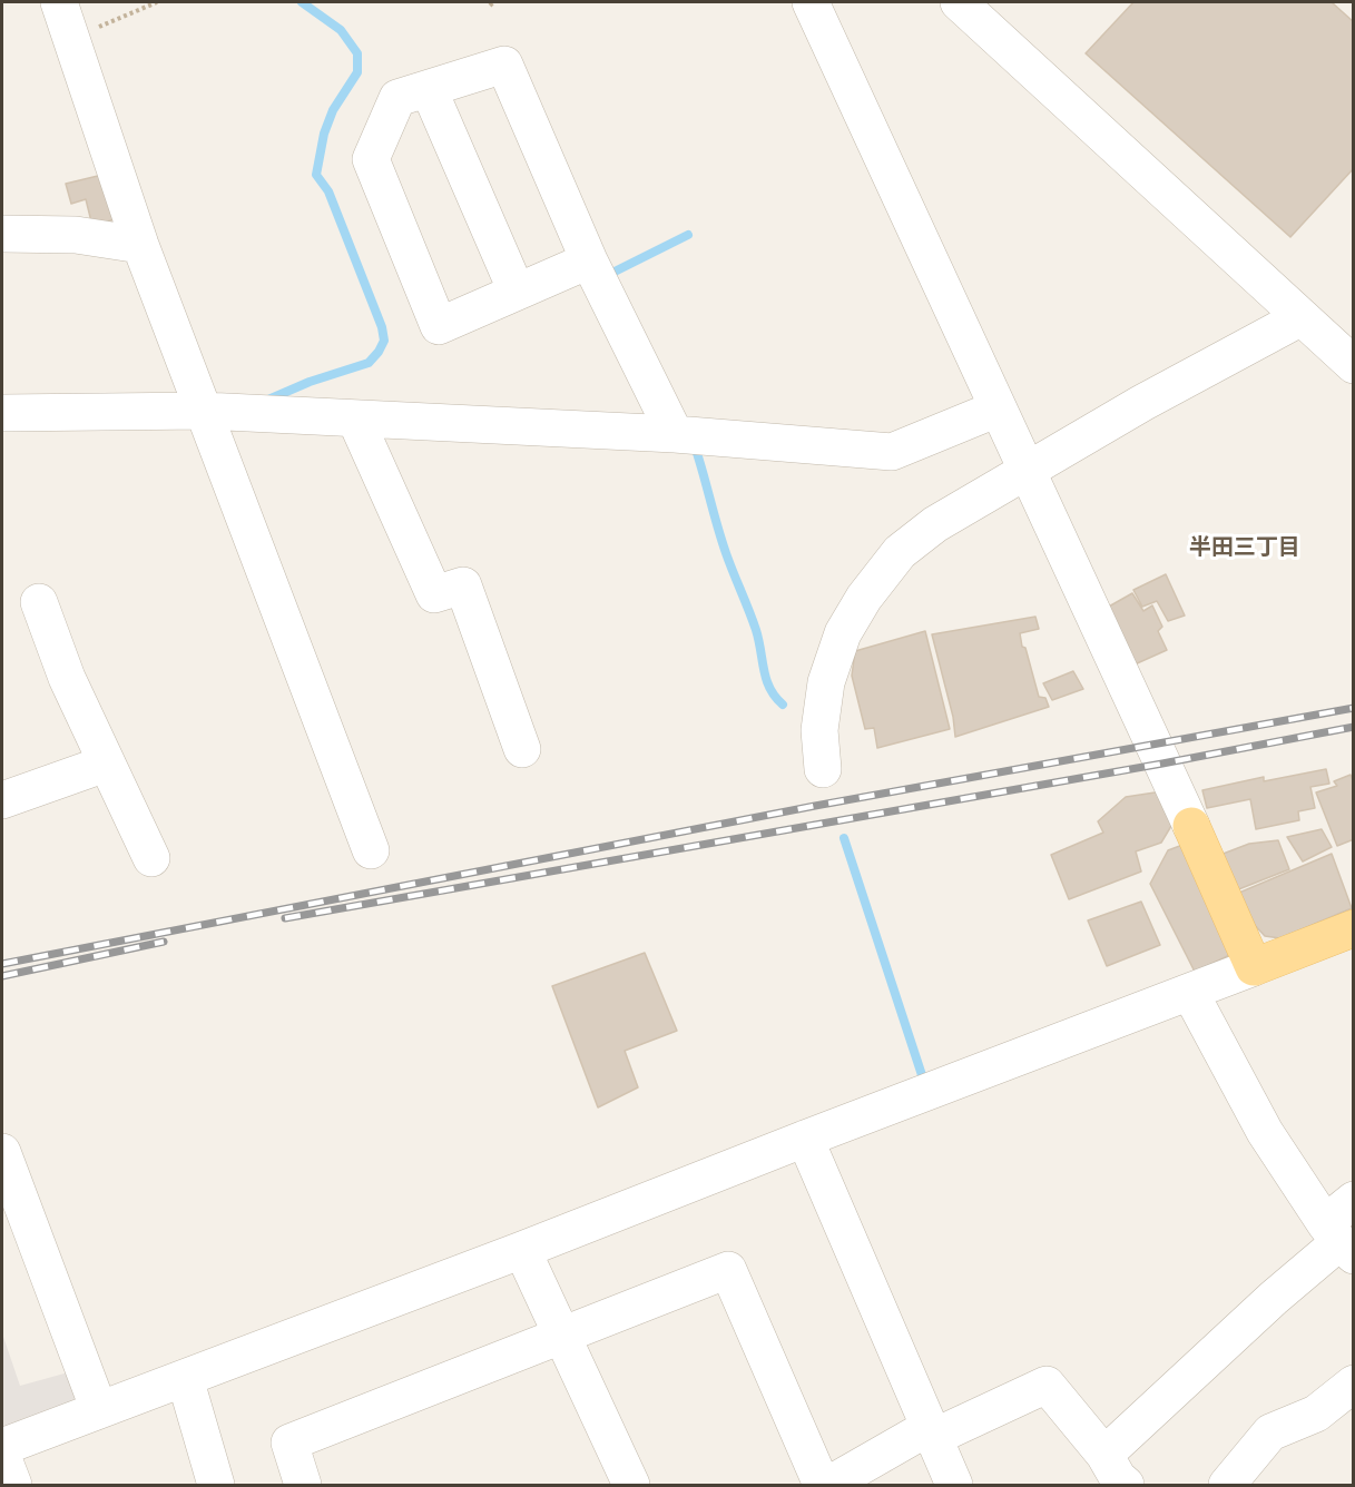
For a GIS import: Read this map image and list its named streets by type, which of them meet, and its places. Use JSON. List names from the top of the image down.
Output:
{
  "districts": ["半田三丁目"]
}
